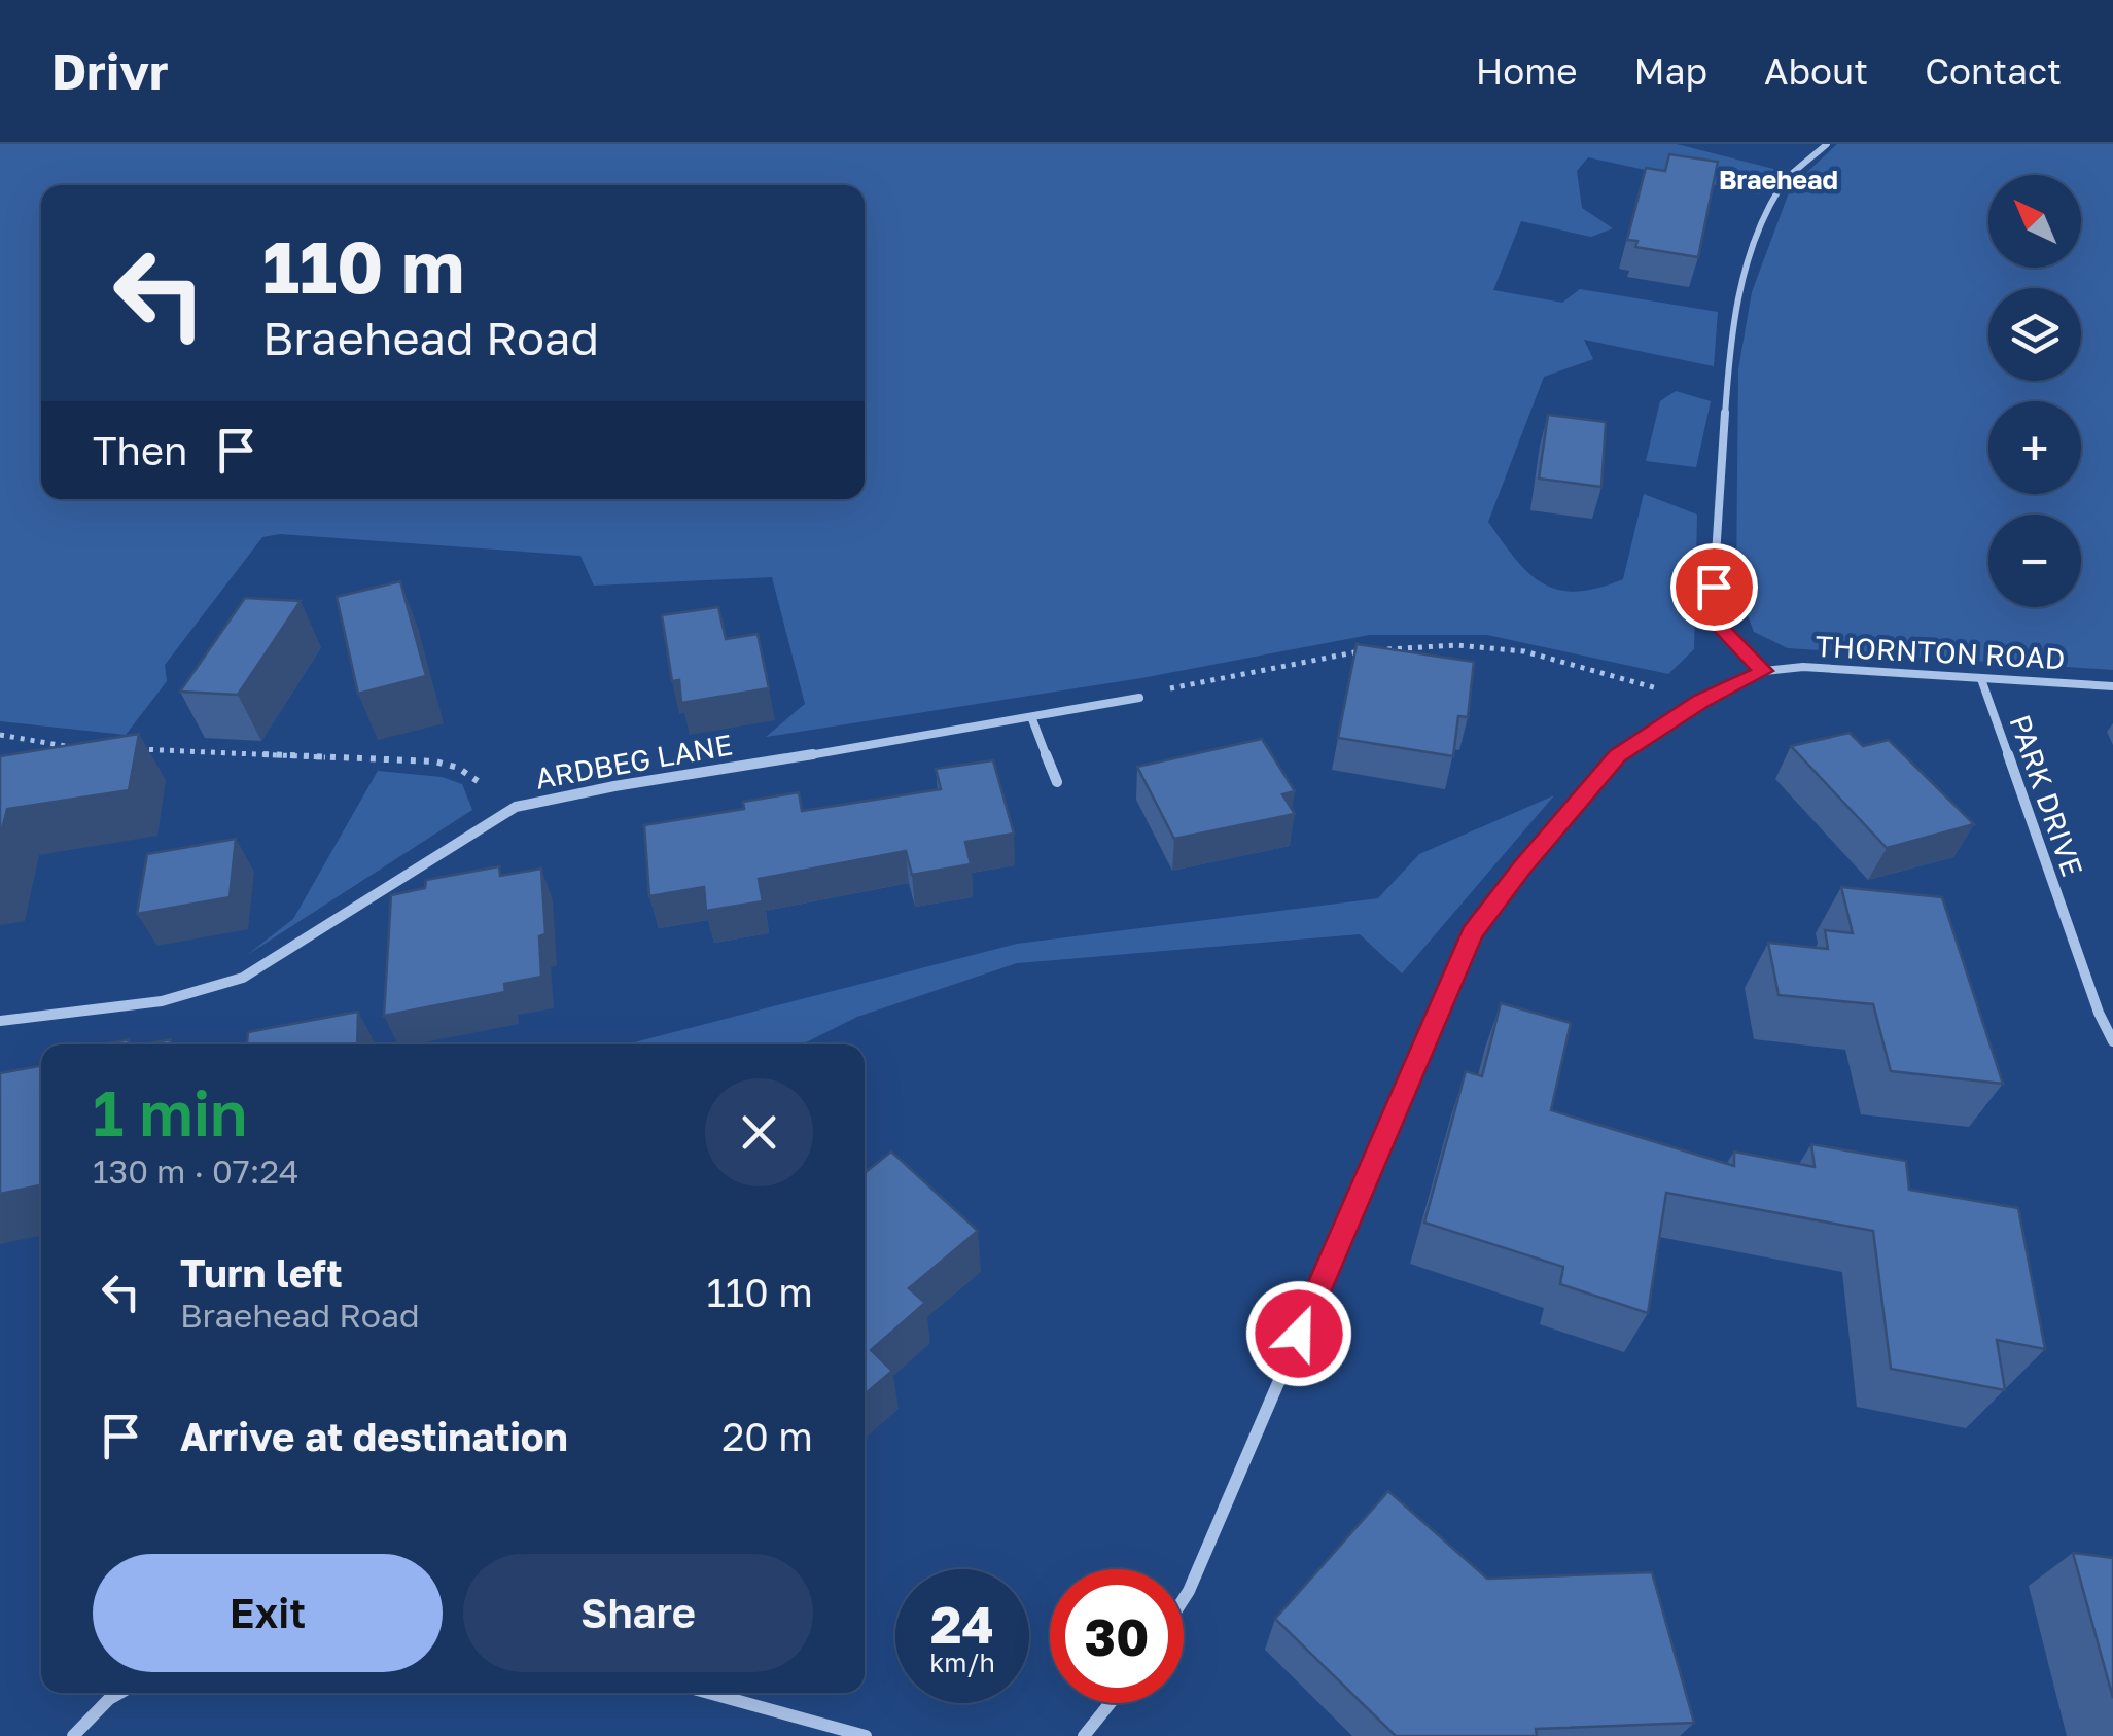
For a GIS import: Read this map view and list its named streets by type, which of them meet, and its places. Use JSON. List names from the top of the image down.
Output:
{
  "streets": {
    "street": ["THORNTON ROAD", "ARDBEG LANE", "PARK DRIVE"]
  },
  "crossings": [
    ["THORNTON ROAD", "PARK DRIVE"]
  ],
  "districts": ["Braehead"],
  "north": "top left",
  "page": {
    "header": "Drivr",
    "nav": [
      "Home",
      "Map",
      "About",
      "Contact"
    ],
    "map_buttons": ["+", "−"],
    "turn": ["110 m", "Braehead Road"],
    "then": "Then",
    "heading": ["1 min", "130 m · 07:24"],
    "list": [
      {
        "name": "Turn left",
        "note": "Braehead Road",
        "value": "110 m"
      },
      {
        "name": "Arrive at destination",
        "value": "20 m"
      }
    ],
    "buttons": ["Exit", "Share"],
    "speed": "24 km/h",
    "limit": "30"
  }
}
